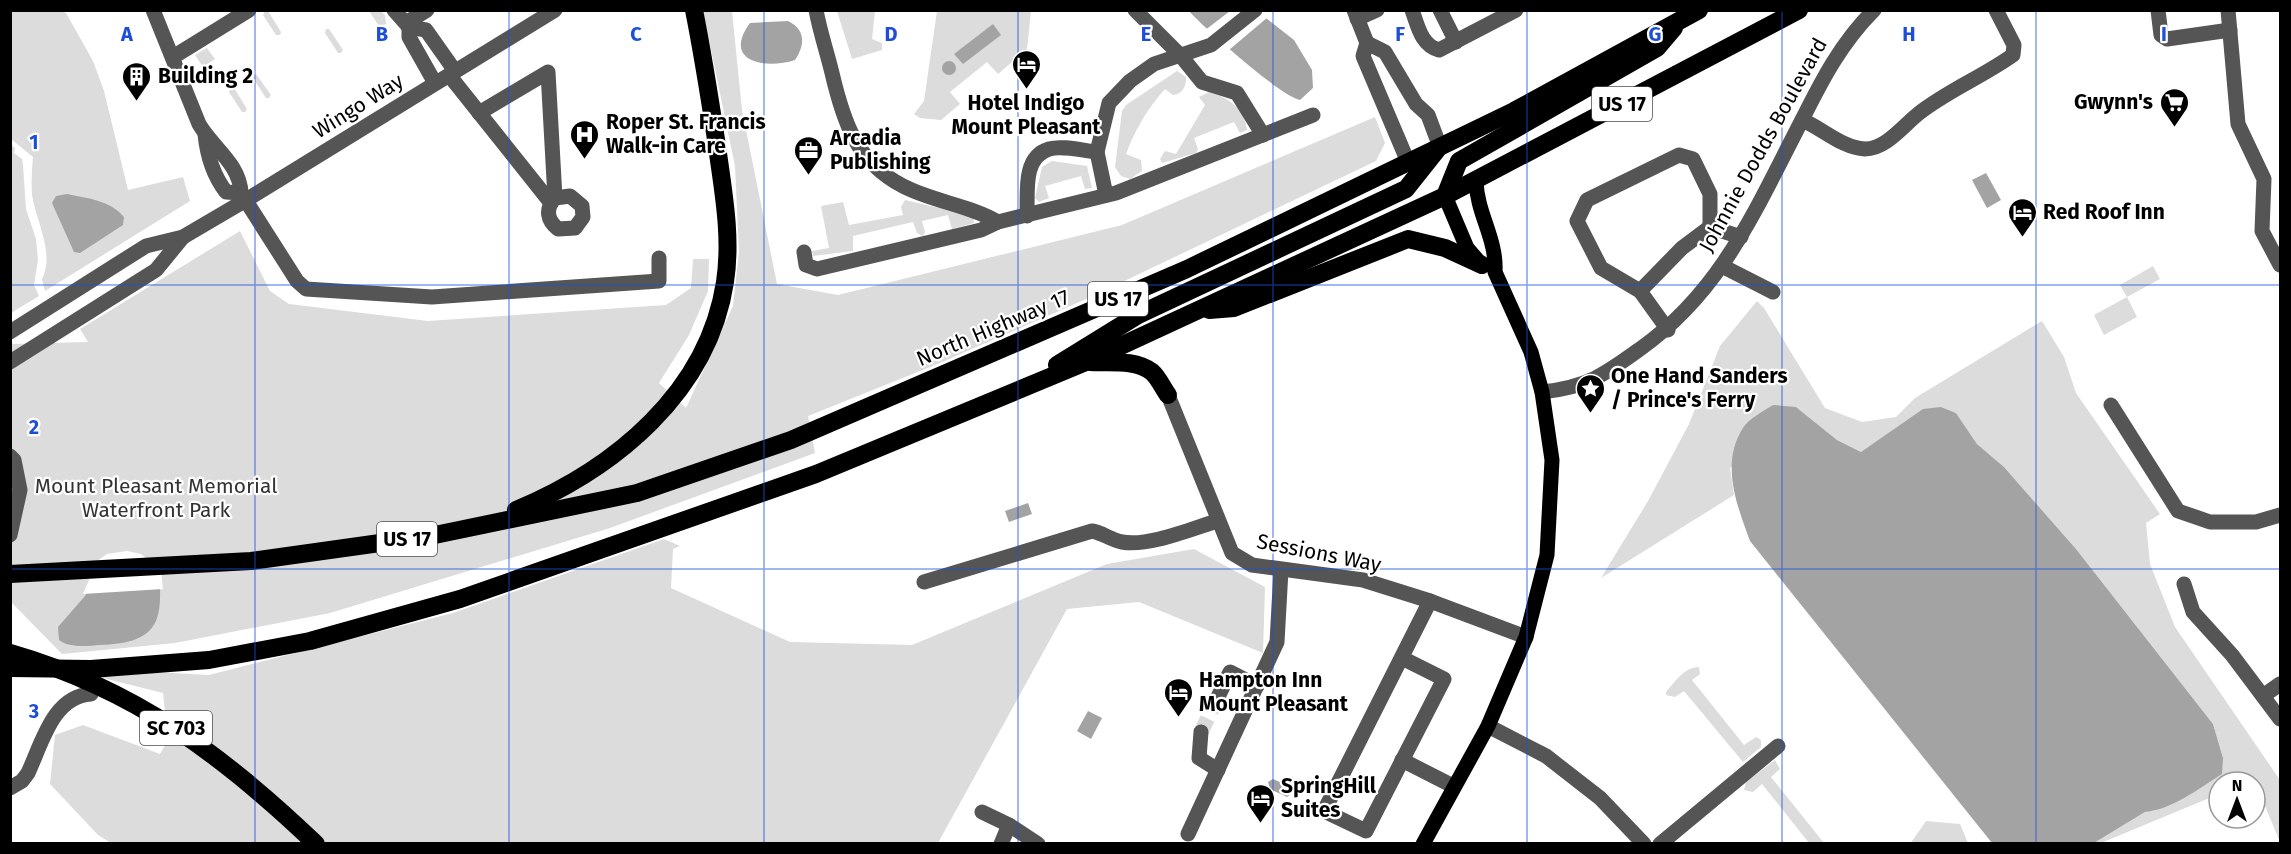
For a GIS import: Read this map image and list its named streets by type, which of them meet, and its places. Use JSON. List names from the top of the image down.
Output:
{
  "streets": {
    "highway": [
      "US 17",
      "Johnnie Dodds Boulevard",
      "North Highway 17",
      "SC 703"
    ],
    "street": ["Wingo Way", "Sessions Way"]
  },
  "crossings": [
    ["US 17", "Johnnie Dodds Boulevard"],
    ["US 17", "North Highway 17"]
  ],
  "parks": ["Mount Pleasant Memorial Waterfront Park"],
  "places": {
    "hotel": [
      "Hotel Indigo Mount Pleasant",
      "Red Roof Inn",
      "Hampton Inn Mount Pleasant",
      "SpringHill Suites"
    ],
    "building": ["Building 2"],
    "supermarket": ["Gwynn's"],
    "hospital": ["Roper St. Francis Walk-in Care"],
    "office": ["Arcadia Publishing"],
    "place": ["One Hand Sanders / Prince's Ferry"]
  },
  "north": "top",
  "grid": {
    "columns": [
      "A",
      "B",
      "C",
      "D",
      "E",
      "F",
      "G",
      "H",
      "I"
    ],
    "rows": ["1", "2", "3"]
  }
}
